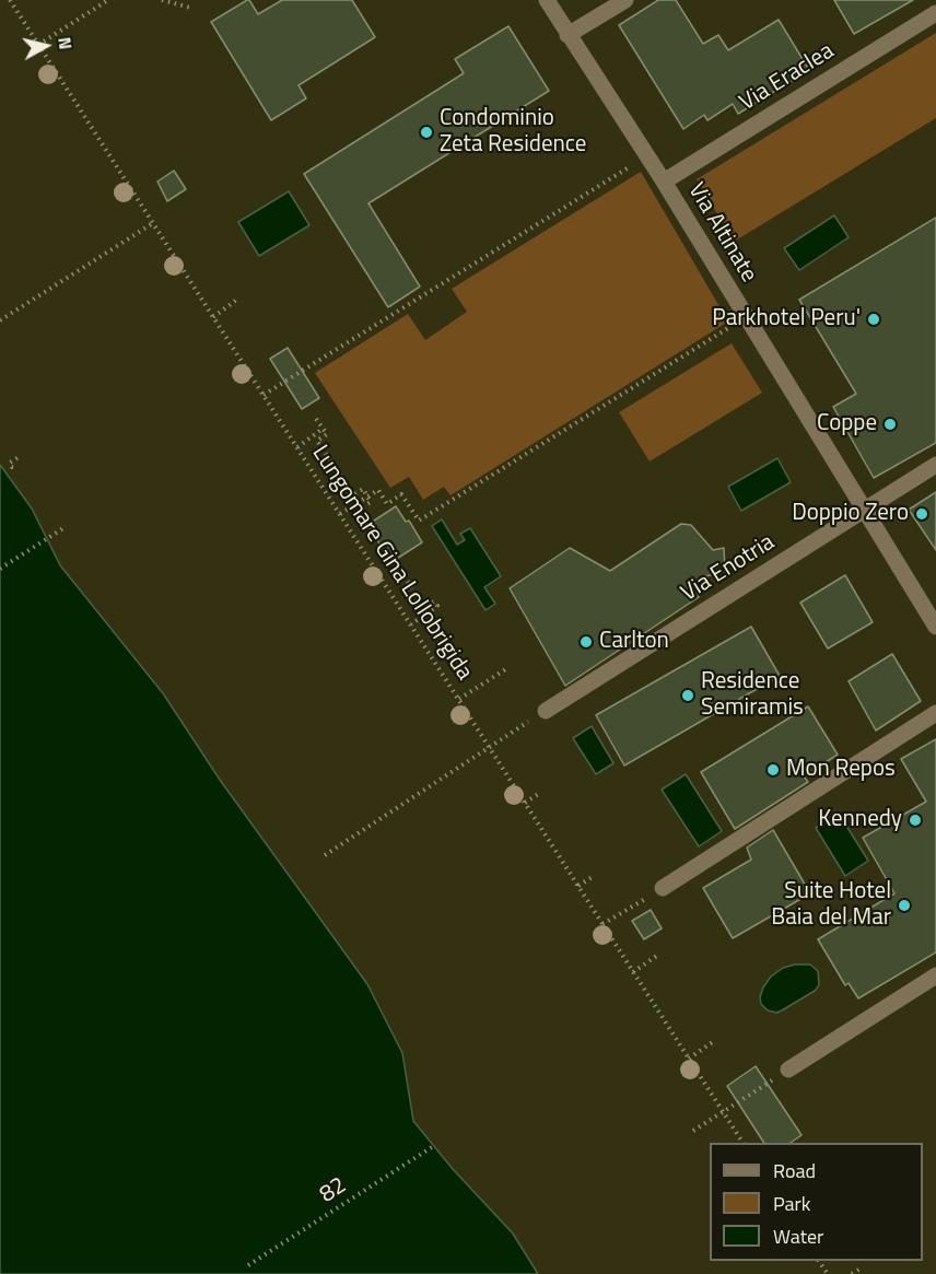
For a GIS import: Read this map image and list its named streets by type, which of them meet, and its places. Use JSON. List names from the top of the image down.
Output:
{
  "streets": {
    "street": ["Via Eraclea", "Via Altinate", "Via Enotria"],
    "path": ["Lungomare Gina Lollobrigida", "82"]
  },
  "crossings": [
    ["Via Eraclea", "Via Altinate"],
    ["Via Altinate", "Via Enotria"]
  ],
  "places": [
    "Condominio Zeta Residence",
    "Parkhotel Peru'",
    "Coppe",
    "Doppio Zero",
    "Carlton",
    "Residence Semiramis",
    "Mon Repos",
    "Kennedy",
    "Suite Hotel Baia del Mar"
  ],
  "legend": ["Road", "Park", "Water"],
  "north": "right"
}
